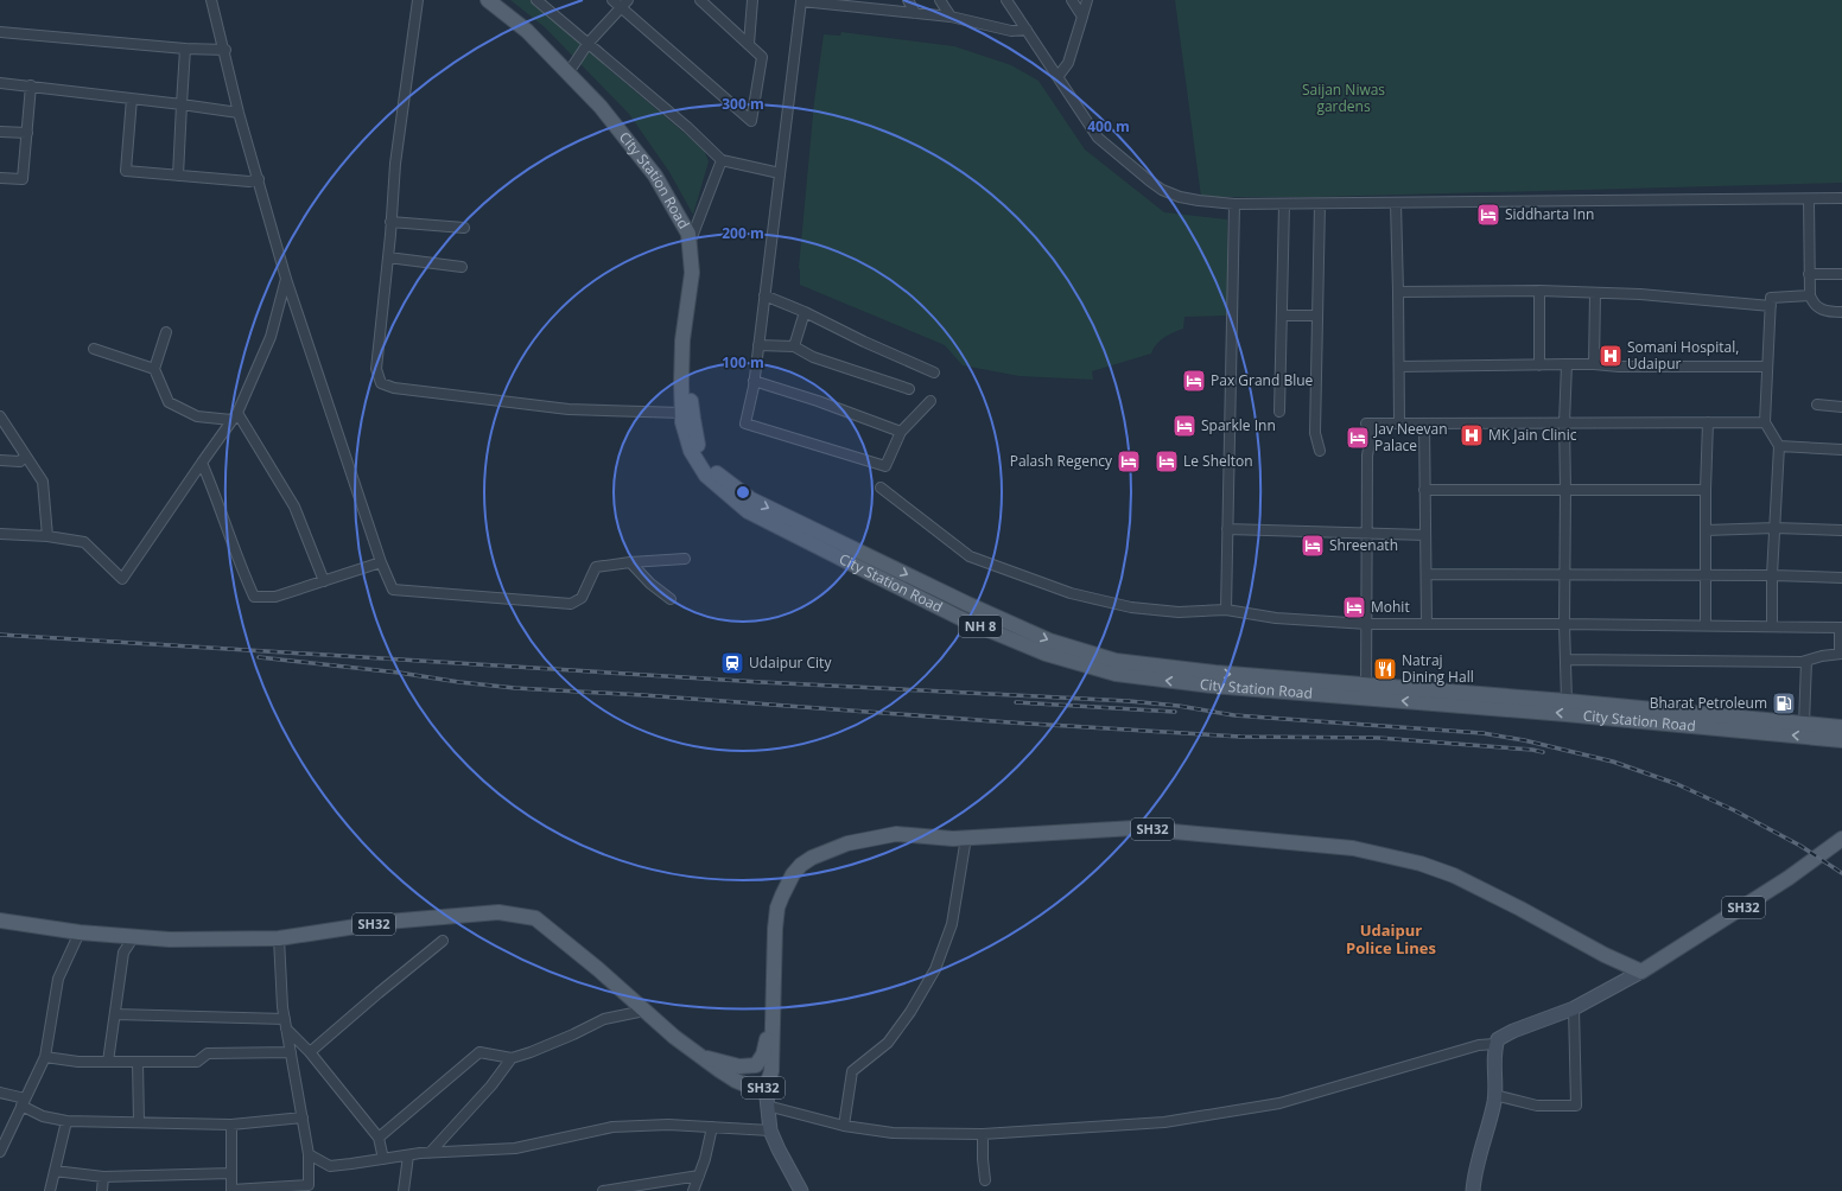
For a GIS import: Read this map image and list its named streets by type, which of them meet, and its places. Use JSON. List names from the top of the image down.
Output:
{
  "streets": {
    "main road": ["City Station Road", "NH 8", "SH32"]
  },
  "districts": ["Udaipur Police Lines"],
  "parks": ["Saijan Niwas gardens"],
  "places": {
    "hotel": [
      "Siddharta Inn",
      "Pax Grand Blue",
      "Sparkle Inn",
      "Jav Neevan Palace",
      "Palash Regency",
      "Le Shelton",
      "Shreenath",
      "Mohit"
    ],
    "hospital": ["Somani Hospital, Udaipur", "MK Jain Clinic"],
    "station": ["Udaipur City"],
    "restaurant": ["Natraj Dining Hall"],
    "fuel station": ["Bharat Petroleum"]
  },
  "rings": [
    "300 m",
    "400 m",
    "200 m",
    "100 m"
  ]
}
